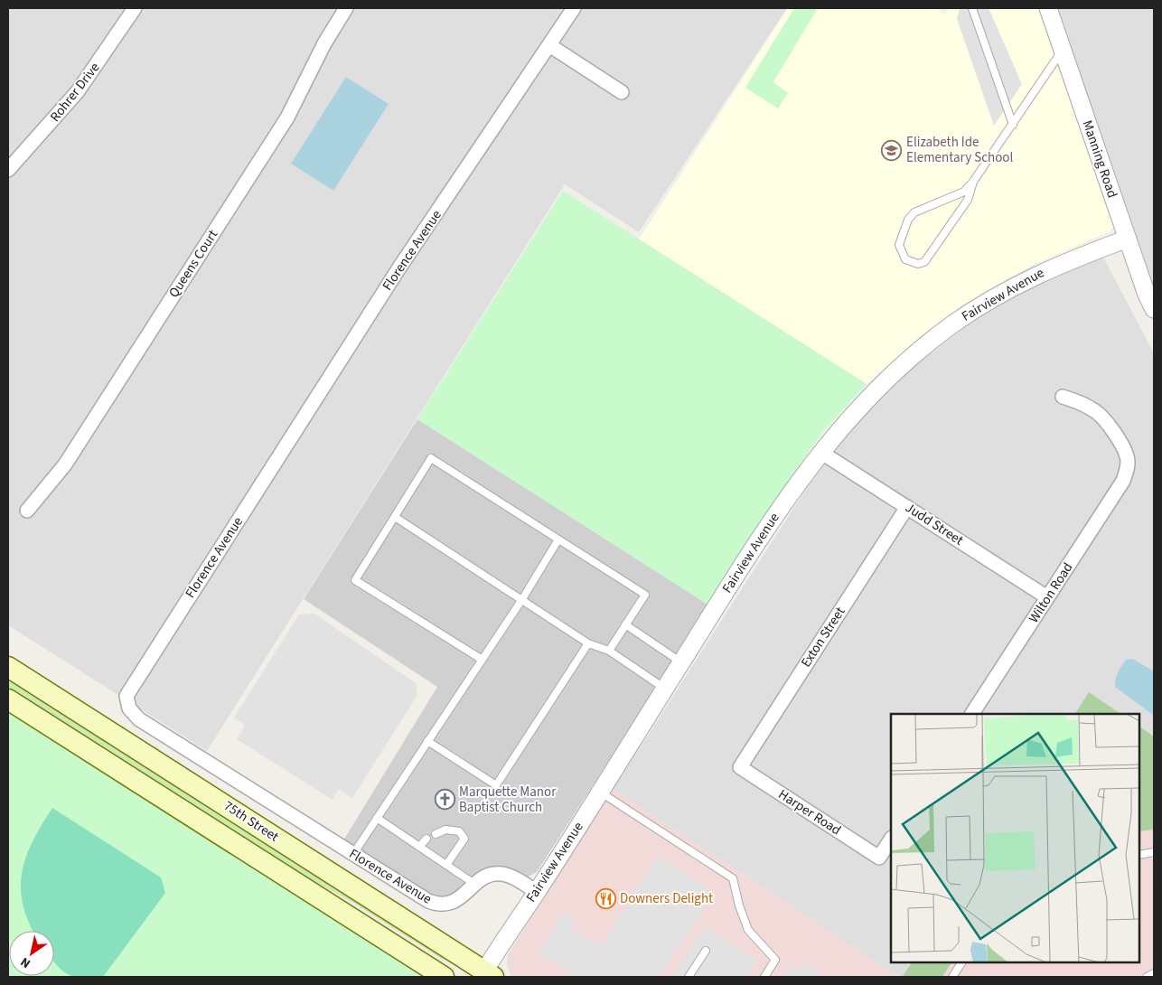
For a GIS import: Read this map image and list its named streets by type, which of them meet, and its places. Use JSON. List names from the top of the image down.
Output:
{
  "streets": {
    "main road": ["75th Street"],
    "street": [
      "Rohrer Drive",
      "Manning Road",
      "Florence Avenue",
      "Queens Court",
      "Fairview Avenue",
      "Judd Street",
      "Wilton Road",
      "Exton Street",
      "Harper Road"
    ]
  },
  "crossings": [
    ["Manning Road", "Fairview Avenue"],
    ["Florence Avenue", "Fairview Avenue"],
    ["Fairview Avenue", "Judd Street"],
    ["Fairview Avenue", "75th Street"],
    ["Judd Street", "Wilton Road"],
    ["Judd Street", "Exton Street"],
    ["Exton Street", "Harper Road"]
  ],
  "places": {
    "school or university": ["Elizabeth Ide Elementary School"],
    "church": ["Marquette Manor Baptist Church"],
    "restaurant": ["Downers Delight"]
  },
  "north": "bottom left"
}
